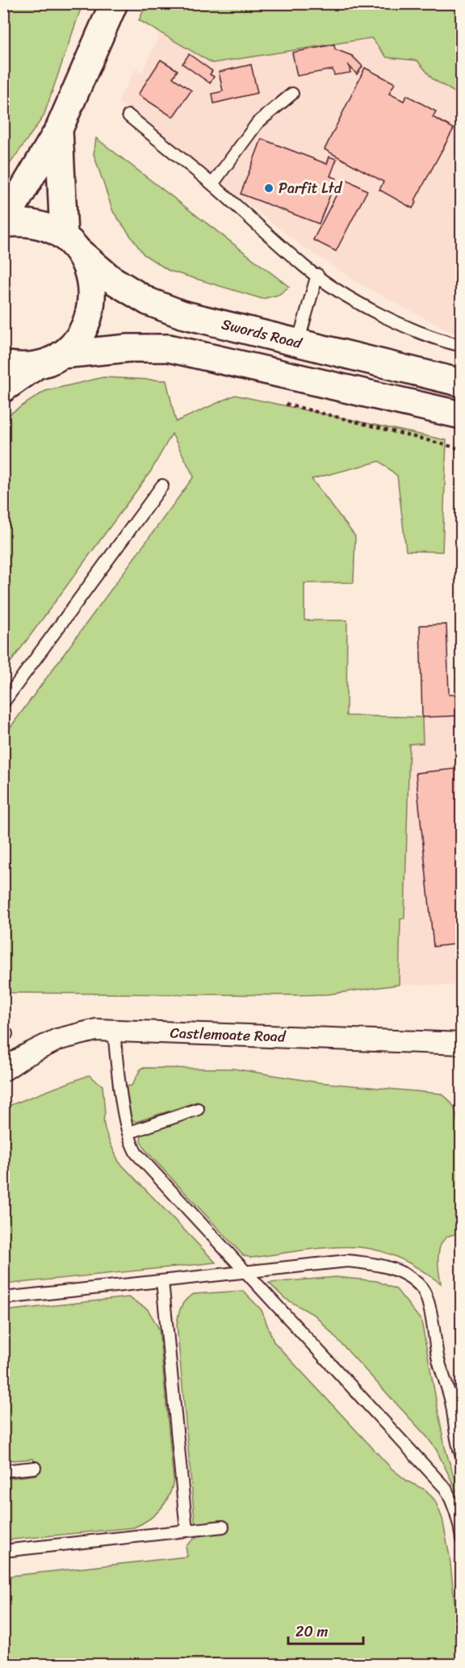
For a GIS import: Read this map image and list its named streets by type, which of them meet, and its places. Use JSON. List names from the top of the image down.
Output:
{
  "streets": {
    "main road": ["Swords Road"],
    "street": ["Castlemoate Road"]
  },
  "places": ["Parfit Ltd"],
  "scale_bar": "20 m"
}
